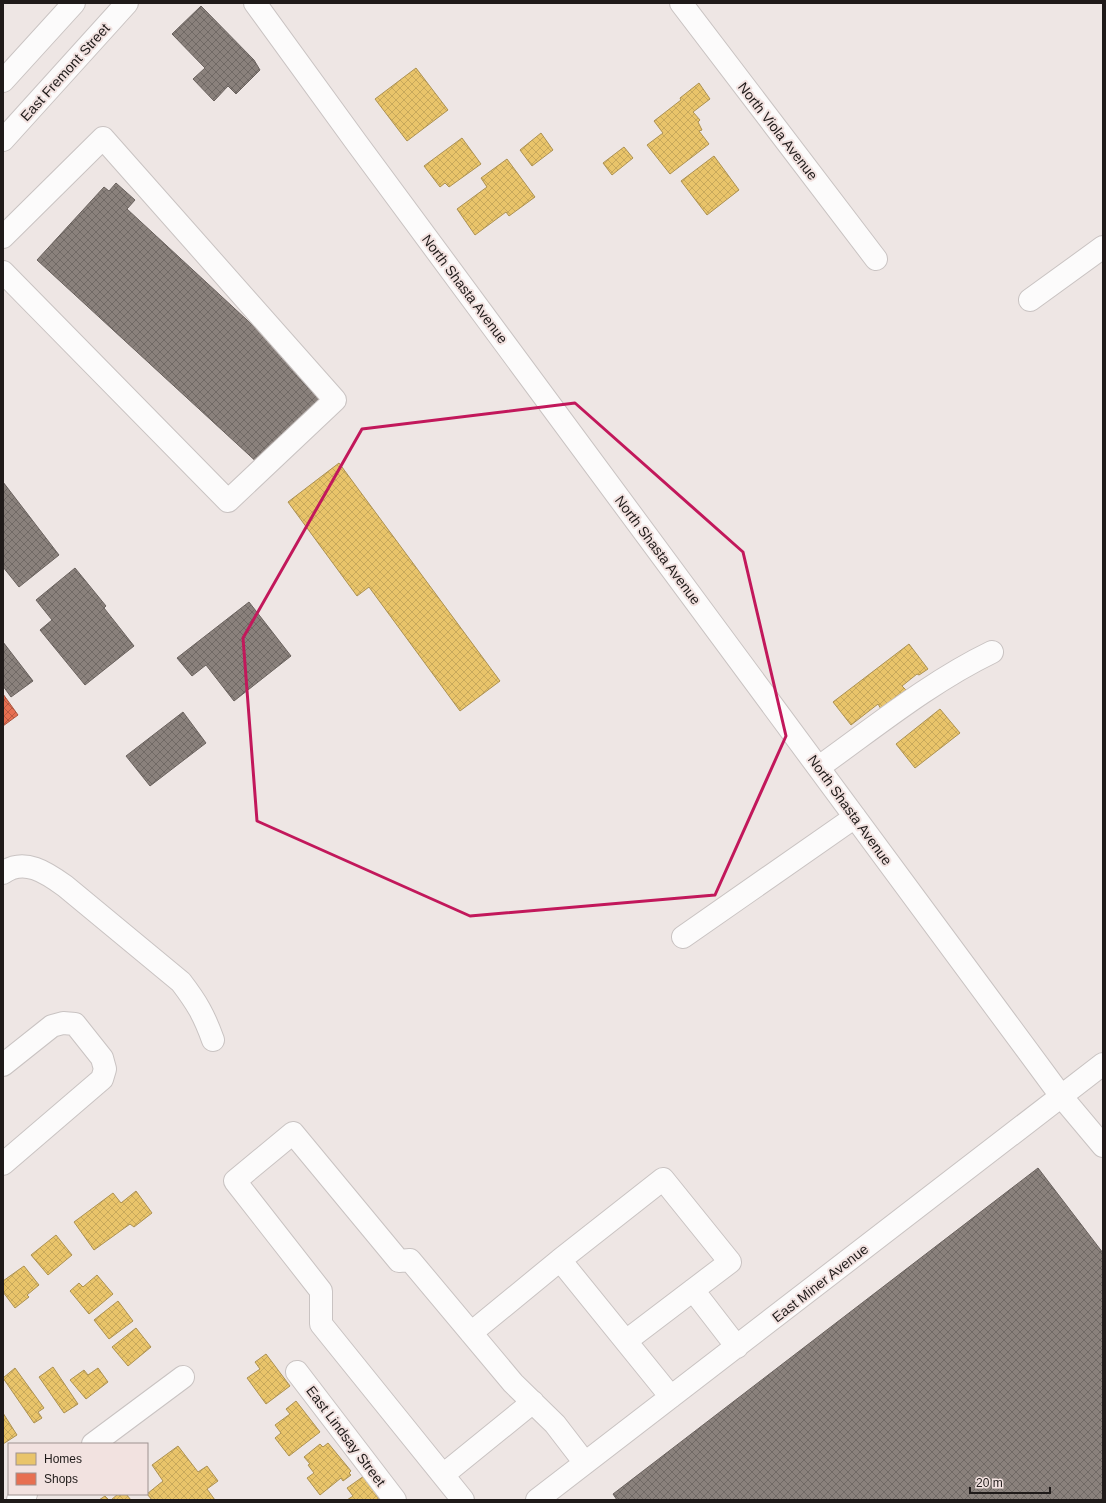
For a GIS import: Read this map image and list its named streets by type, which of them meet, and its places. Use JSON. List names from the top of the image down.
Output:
{
  "streets": {
    "street": [
      "East Fremont Street",
      "North Viola Avenue",
      "North Shasta Avenue",
      "East Miner Avenue",
      "East Lindsay Street"
    ]
  },
  "crossings": [
    ["North Shasta Avenue", "East Miner Avenue"]
  ],
  "legend": ["Homes", "Shops"],
  "scale_bar": "20 m"
}
